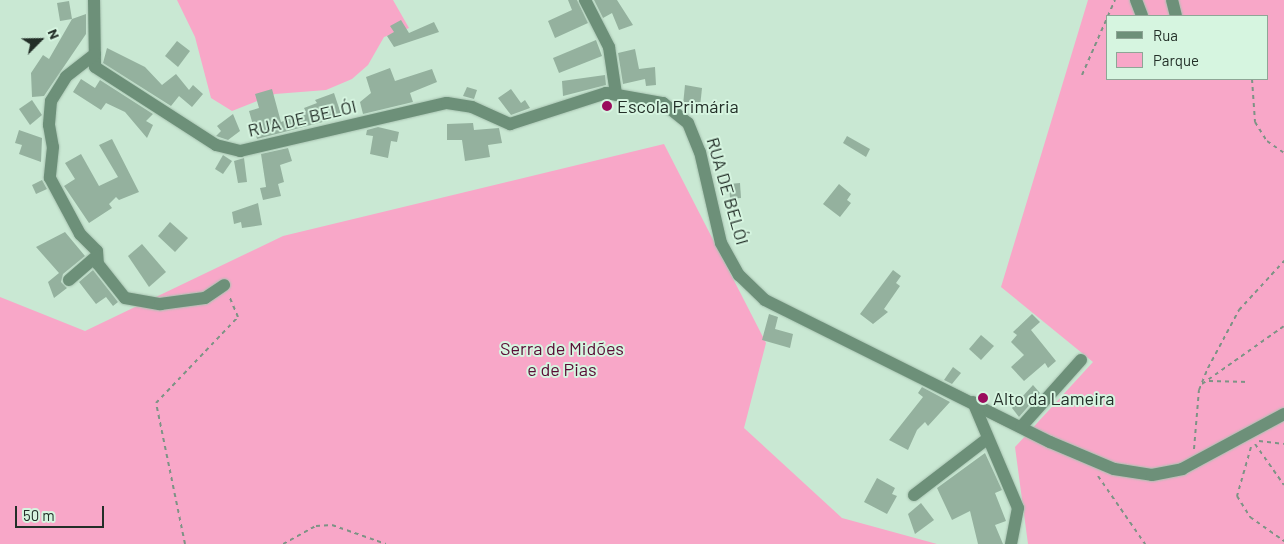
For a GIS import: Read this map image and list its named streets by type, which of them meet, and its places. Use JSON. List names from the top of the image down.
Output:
{
  "streets": {
    "street": ["RUA DE BELÓI"]
  },
  "parks": ["Serra de Midões e de Pias"],
  "places": ["Escola Primária", "Alto da Lameira"],
  "legend": ["Rua", "Parque"],
  "scale_bar": "50 m",
  "north": "top right"
}
